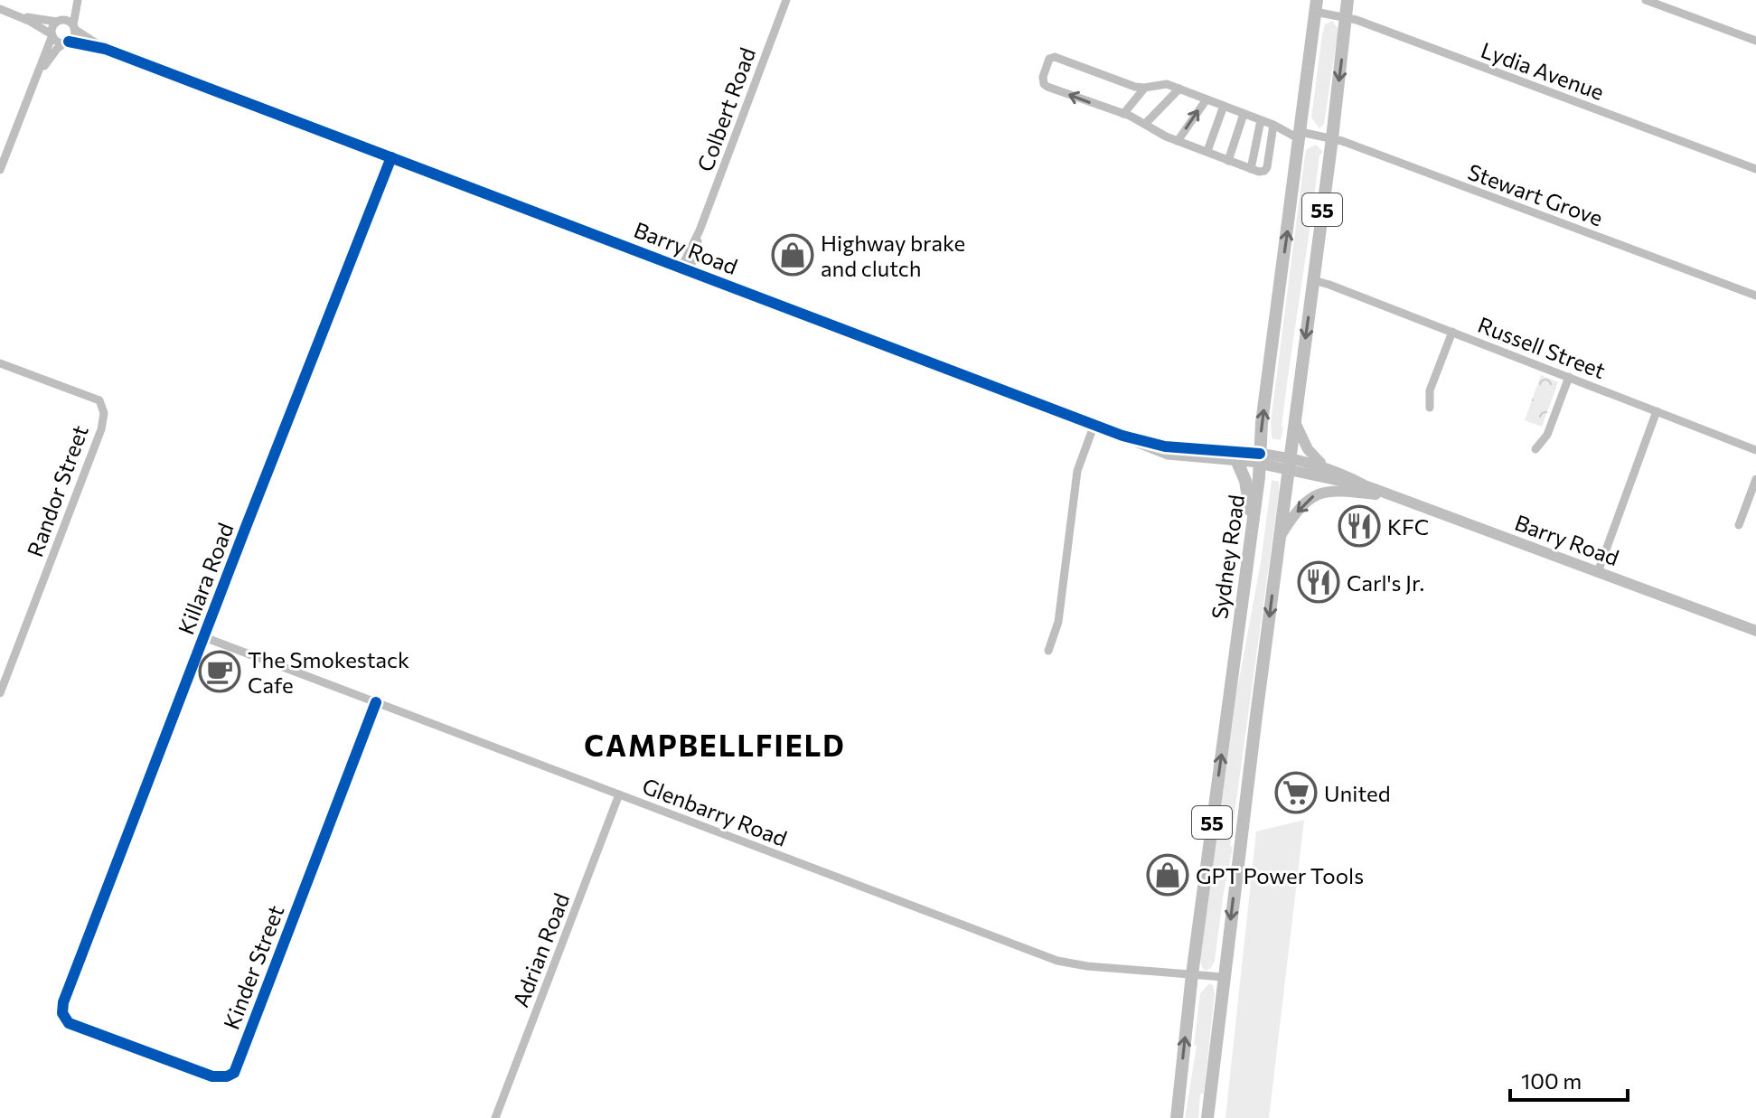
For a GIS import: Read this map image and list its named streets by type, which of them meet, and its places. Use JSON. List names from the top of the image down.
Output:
{
  "streets": {
    "highway": ["55", "Sydney Road"],
    "main road": ["Barry Road"],
    "street": [
      "Lydia Avenue",
      "Colbert Road",
      "Stewart Grove",
      "Russell Street",
      "Randor Street",
      "Killara Road",
      "Glenbarry Road",
      "Adrian Road",
      "Kinder Street"
    ]
  },
  "crossings": [
    ["Lydia Avenue", "55"],
    ["Lydia Avenue", "Sydney Road"],
    ["Colbert Road", "Barry Road"],
    ["Stewart Grove", "55"],
    ["Stewart Grove", "Sydney Road"],
    ["55", "Barry Road"],
    ["55", "Russell Street"],
    ["55", "Glenbarry Road"],
    ["Barry Road", "Sydney Road"],
    ["Barry Road", "Killara Road"],
    ["Sydney Road", "Glenbarry Road"],
    ["Killara Road", "Glenbarry Road"],
    ["Killara Road", "Kinder Street"],
    ["Glenbarry Road", "Adrian Road"],
    ["Glenbarry Road", "Kinder Street"]
  ],
  "districts": ["CAMPBELLFIELD"],
  "places": {
    "shop": ["Highway brake and clutch", "GPT Power Tools"],
    "restaurant": ["KFC", "Carl's Jr."],
    "cafe": ["The Smokestack Cafe"],
    "supermarket": ["United"]
  },
  "scale_bar": "100 m"
}
